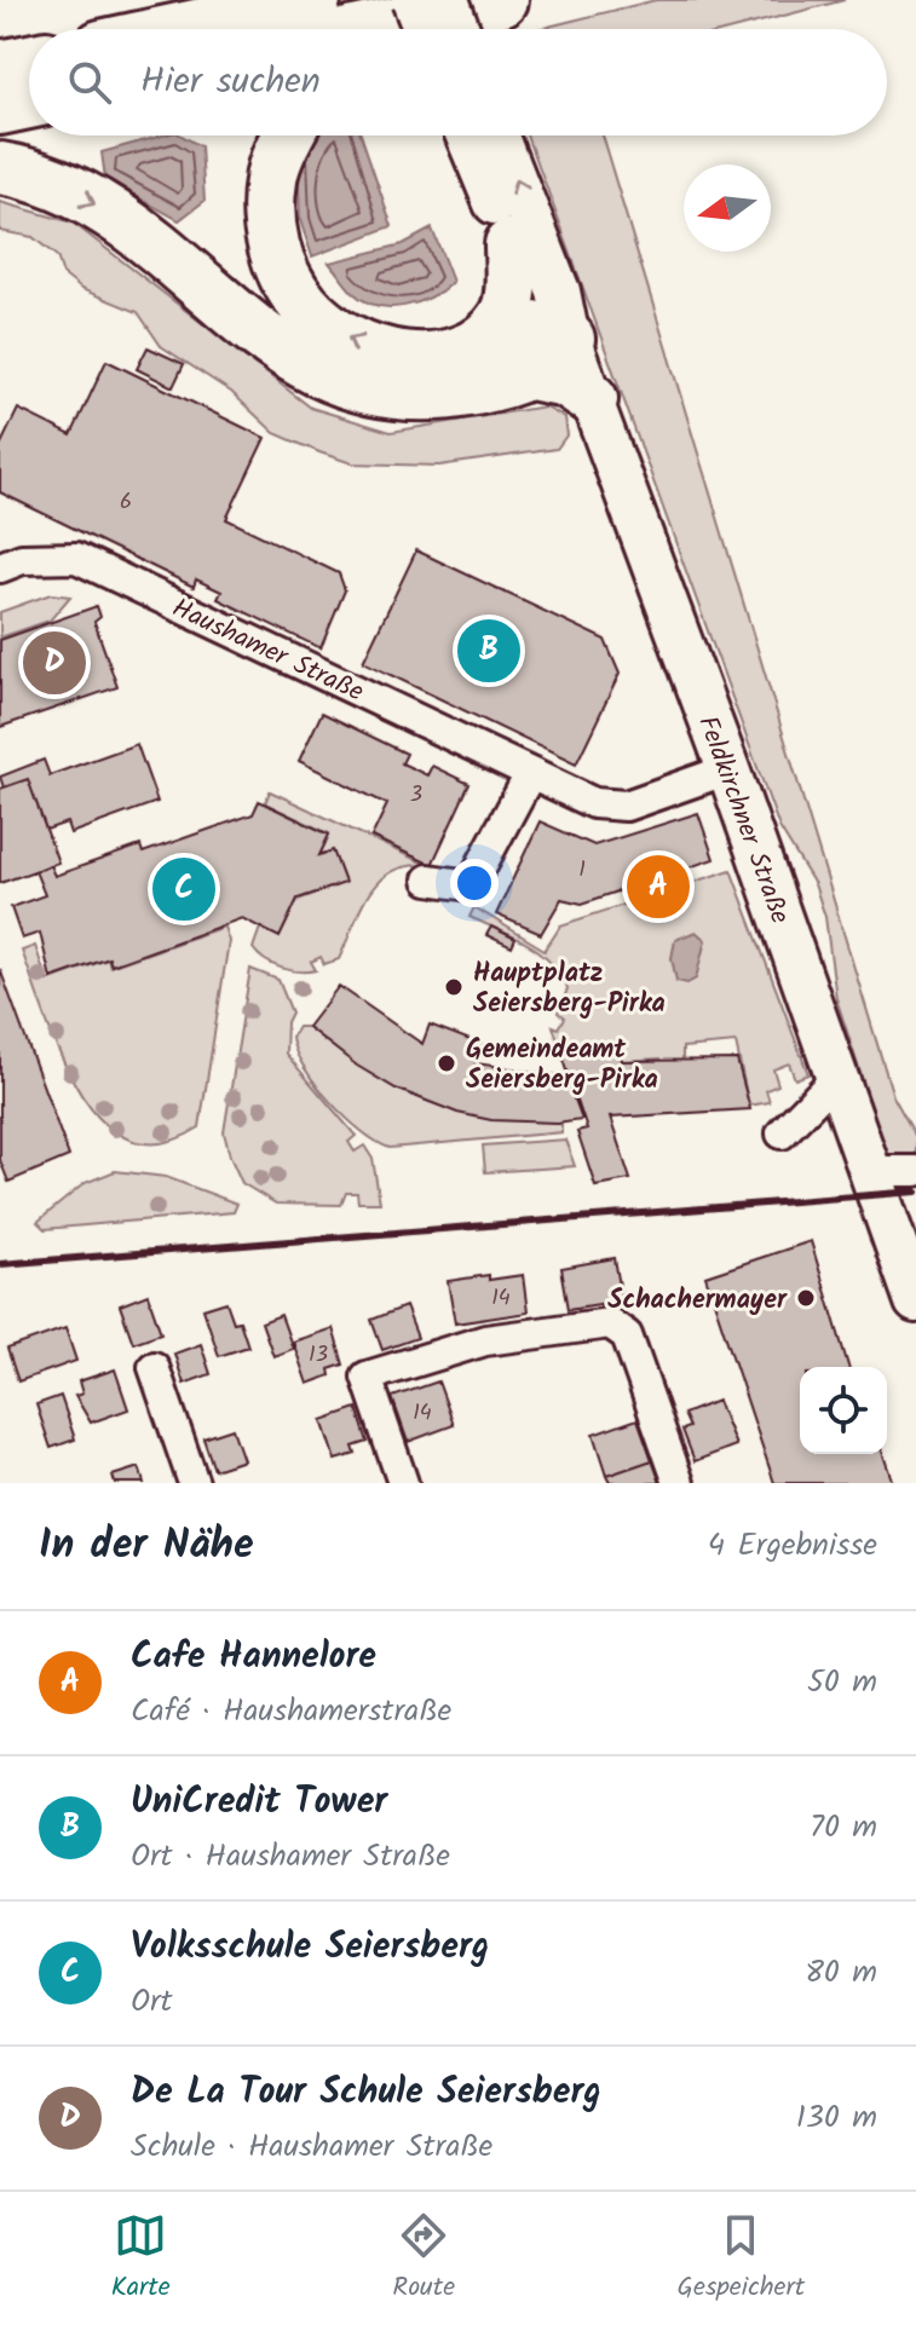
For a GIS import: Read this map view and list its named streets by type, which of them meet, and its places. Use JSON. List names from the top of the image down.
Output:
{
  "streets": {
    "main road": ["Feldkirchner Straße"],
    "street": ["Haushamer Straße"]
  },
  "crossings": [
    ["Haushamer Straße", "Feldkirchner Straße"]
  ],
  "places": ["Hauptplatz Seiersberg-Pirka", "Gemeindeamt Seiersberg-Pirka", "Schachermayer"],
  "house_numbers": [
    "6",
    "3",
    "1",
    "14",
    "13",
    "14"
  ],
  "north": "left",
  "page": {
    "search": "Hier suchen",
    "pins": [
      "B",
      "D",
      "A",
      "C"
    ],
    "heading": ["In der Nähe", "4 Ergebnisse"],
    "list": [
      {
        "mark": "A",
        "name": "Cafe Hannelore",
        "note": "Café · Haushamerstraße",
        "value": "50 m"
      },
      {
        "mark": "B",
        "name": "UniCredit Tower",
        "note": "Ort · Haushamer Straße",
        "value": "70 m"
      },
      {
        "mark": "C",
        "name": "Volksschule Seiersberg",
        "note": "Ort",
        "value": "80 m"
      },
      {
        "mark": "D",
        "name": "De La Tour Schule Seiersberg",
        "note": "Schule · Haushamer Straße",
        "value": "130 m"
      }
    ],
    "nav": ["Karte", "Route", "Gespeichert"]
  }
}
